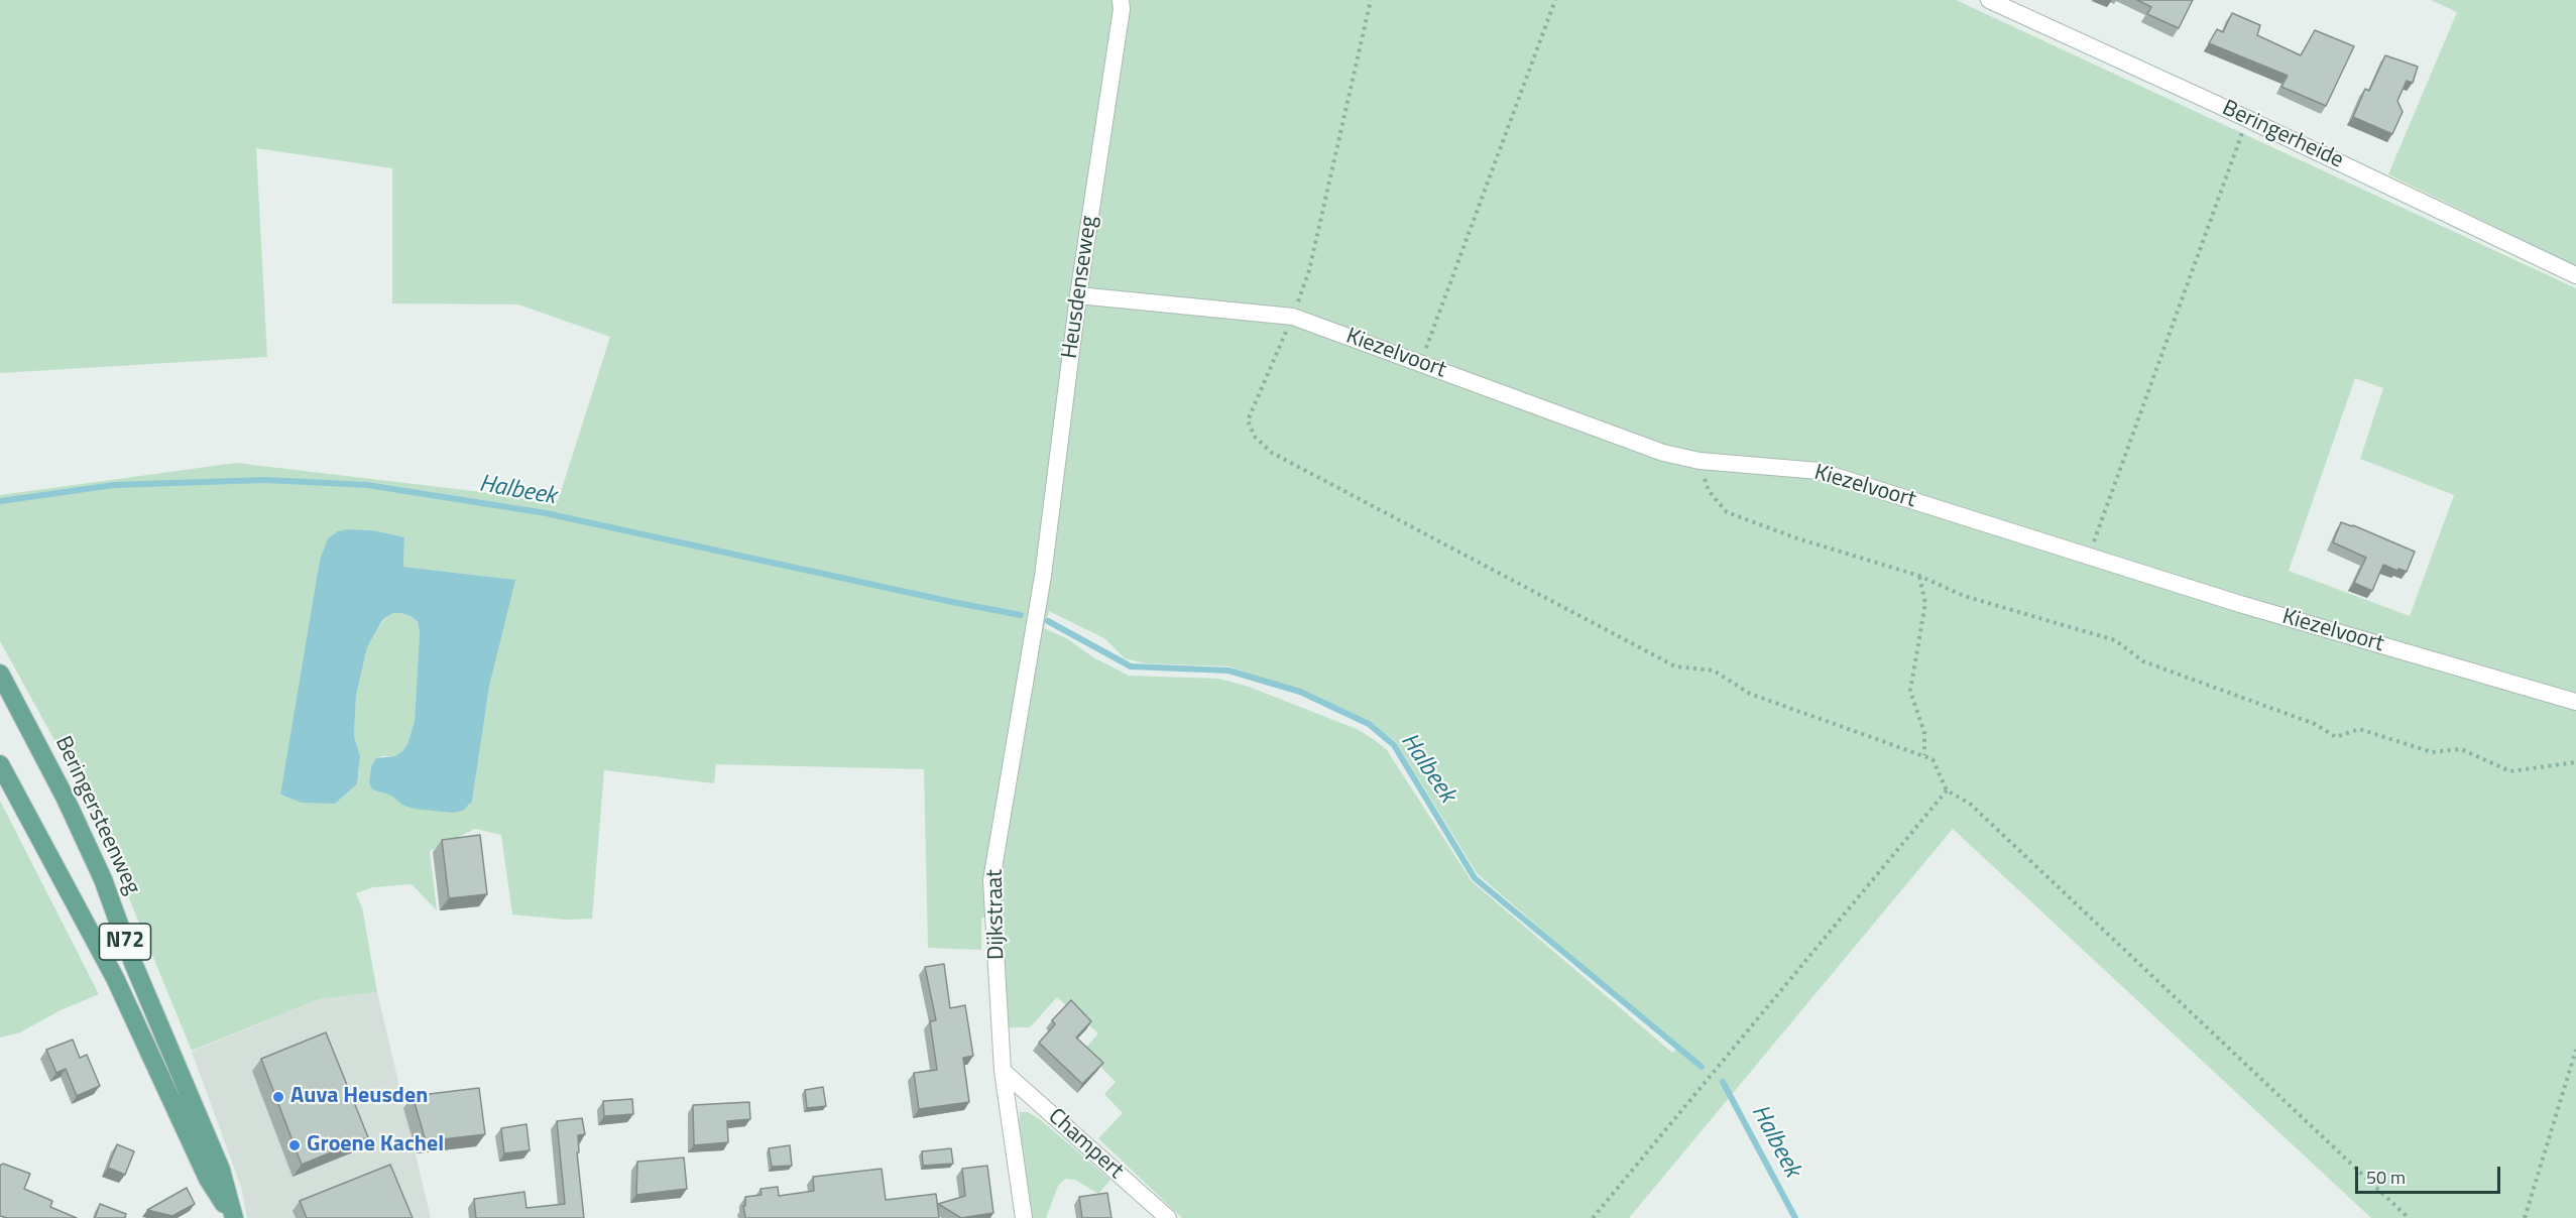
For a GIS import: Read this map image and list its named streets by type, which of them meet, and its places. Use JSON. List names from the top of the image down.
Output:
{
  "streets": {
    "main road": ["Beringersteenweg", "N72"],
    "street": [
      "Beringerheide",
      "Heusdenseweg",
      "Kiezelvoort",
      "Dijkstraat",
      "Champert"
    ]
  },
  "crossings": [
    ["Heusdenseweg", "Kiezelvoort"],
    ["Heusdenseweg", "Dijkstraat"],
    ["Dijkstraat", "Champert"]
  ],
  "water": ["Halbeek"],
  "places": ["Auva Heusden", "Groene Kachel"],
  "scale_bar": "50 m"
}
